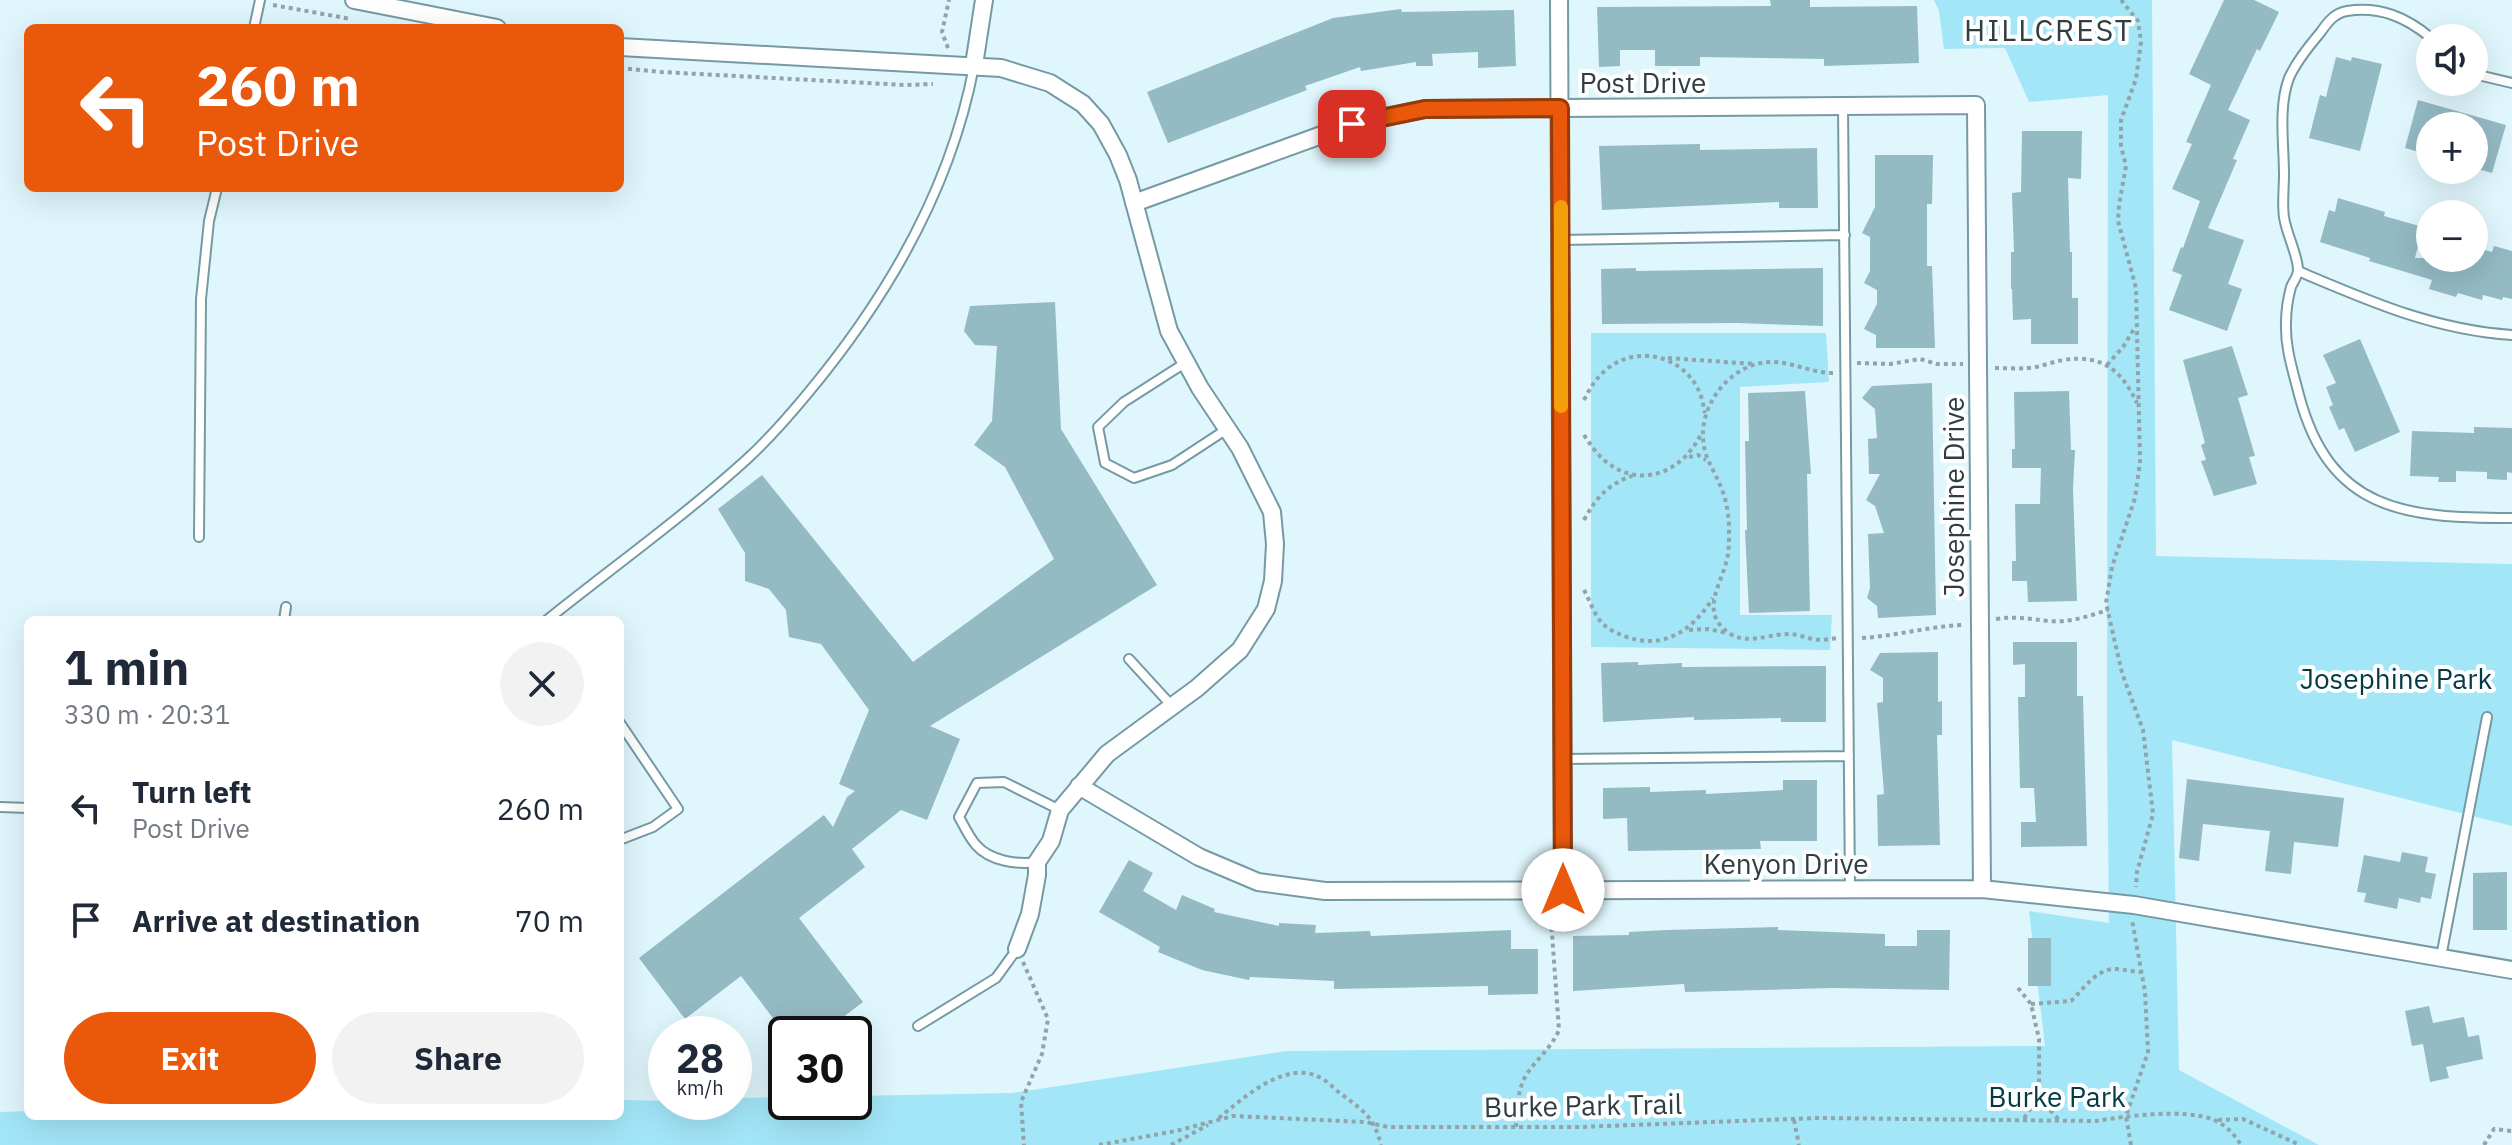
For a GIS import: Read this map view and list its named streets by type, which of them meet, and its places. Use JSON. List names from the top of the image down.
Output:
{
  "streets": {
    "street": ["Post Drive", "Josephine Drive", "Kenyon Drive"],
    "path": ["Burke Park Trail"]
  },
  "crossings": [
    ["Post Drive", "Josephine Drive"],
    ["Josephine Drive", "Kenyon Drive"]
  ],
  "districts": ["HILLCREST"],
  "parks": ["Josephine Park", "Burke Park"],
  "page": {
    "map_buttons": ["+", "−"],
    "turn": ["260 m", "Post Drive"],
    "heading": ["1 min", "330 m · 20:31"],
    "list": [
      {
        "name": "Turn left",
        "note": "Post Drive",
        "value": "260 m"
      },
      {
        "name": "Arrive at destination",
        "value": "70 m"
      }
    ],
    "buttons": ["Exit", "Share"],
    "speed": "28 km/h",
    "limit": "30"
  }
}
